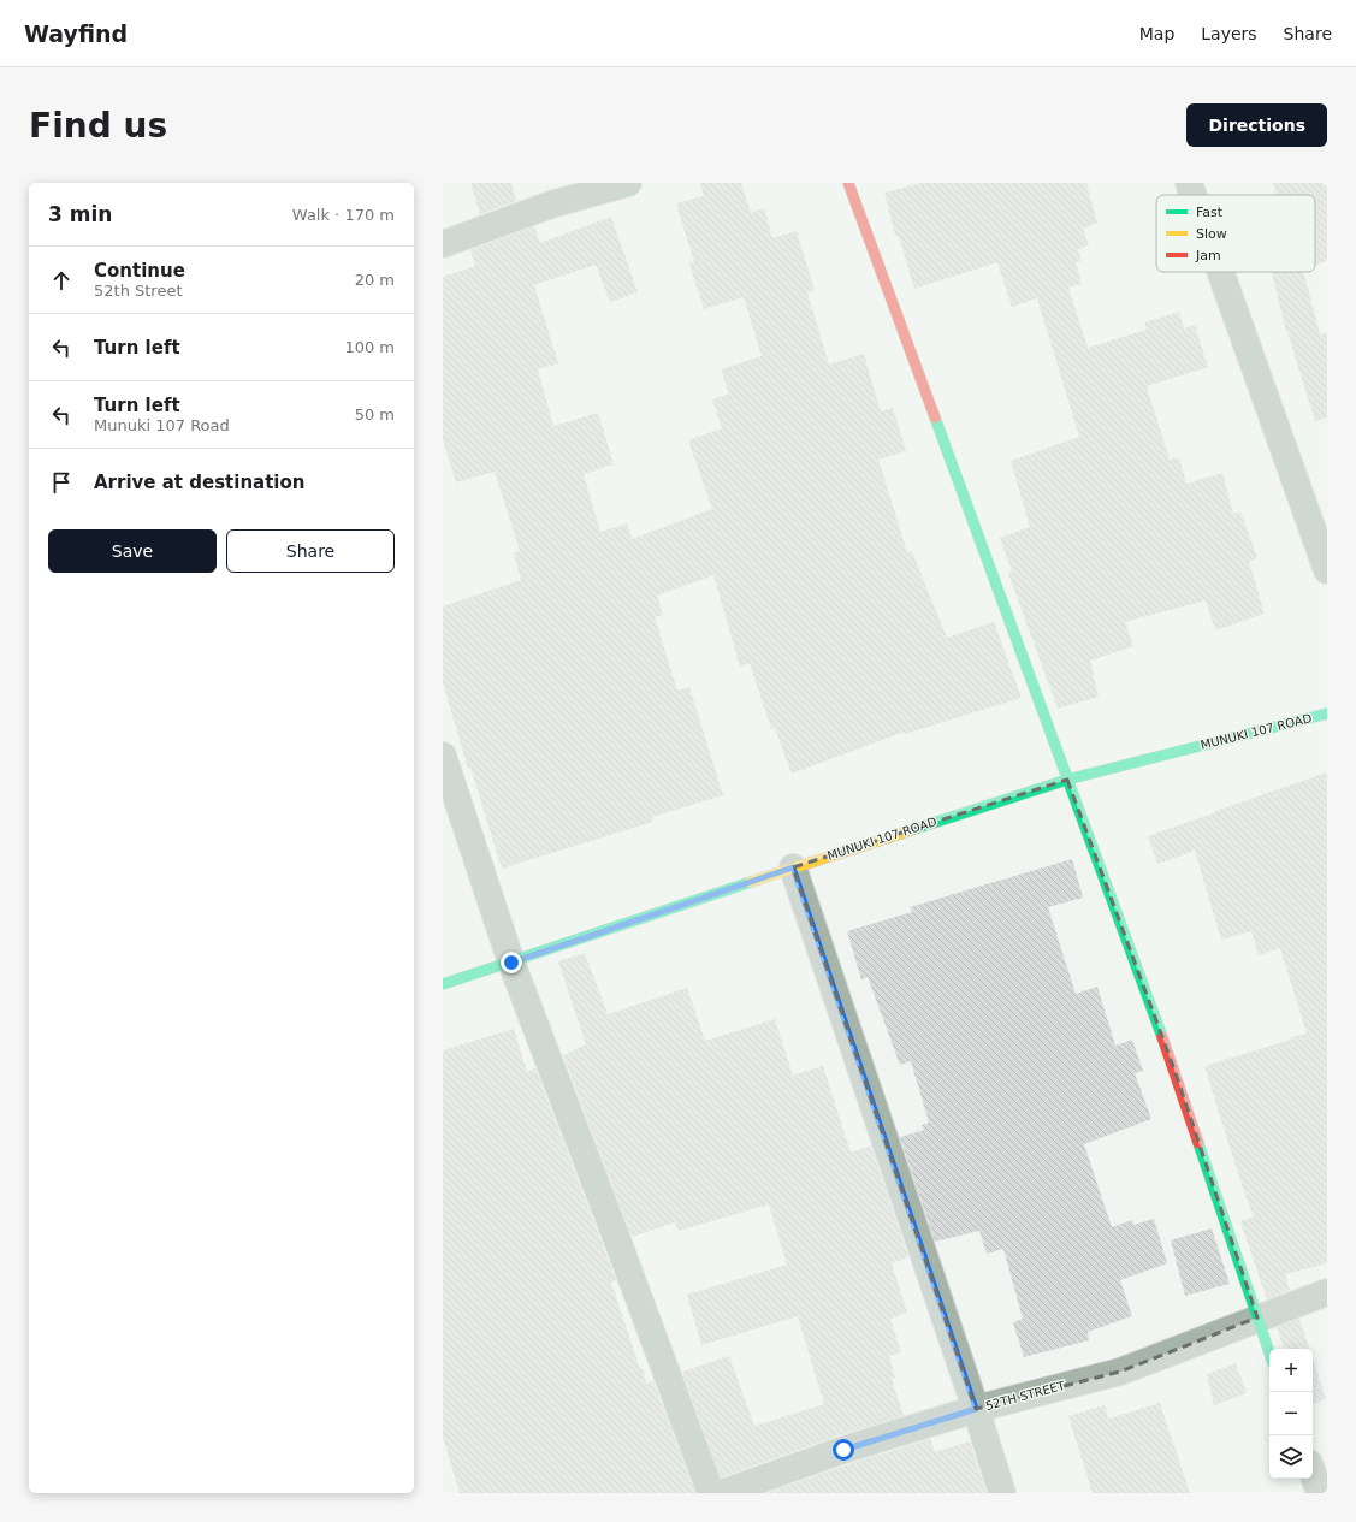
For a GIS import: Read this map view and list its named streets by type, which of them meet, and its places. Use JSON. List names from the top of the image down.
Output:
{
  "streets": {
    "street": ["MUNUKI 107 ROAD", "52TH STREET"]
  },
  "legend": ["Fast", "Slow", "Jam"],
  "page": {
    "header": "Wayfind",
    "nav": ["Map", "Layers", "Share"],
    "buttons": [
      "Directions",
      ["Save", "Share"]
    ],
    "title": "Find us",
    "heading": ["3 min", "Walk · 170 m"],
    "list": [
      ["Continue", "52th Street", "20 m"],
      ["Turn left", "100 m"],
      ["Turn left", "Munuki 107 Road", "50 m"],
      "Arrive at destination"
    ],
    "map_buttons": ["+", "−"]
  }
}
